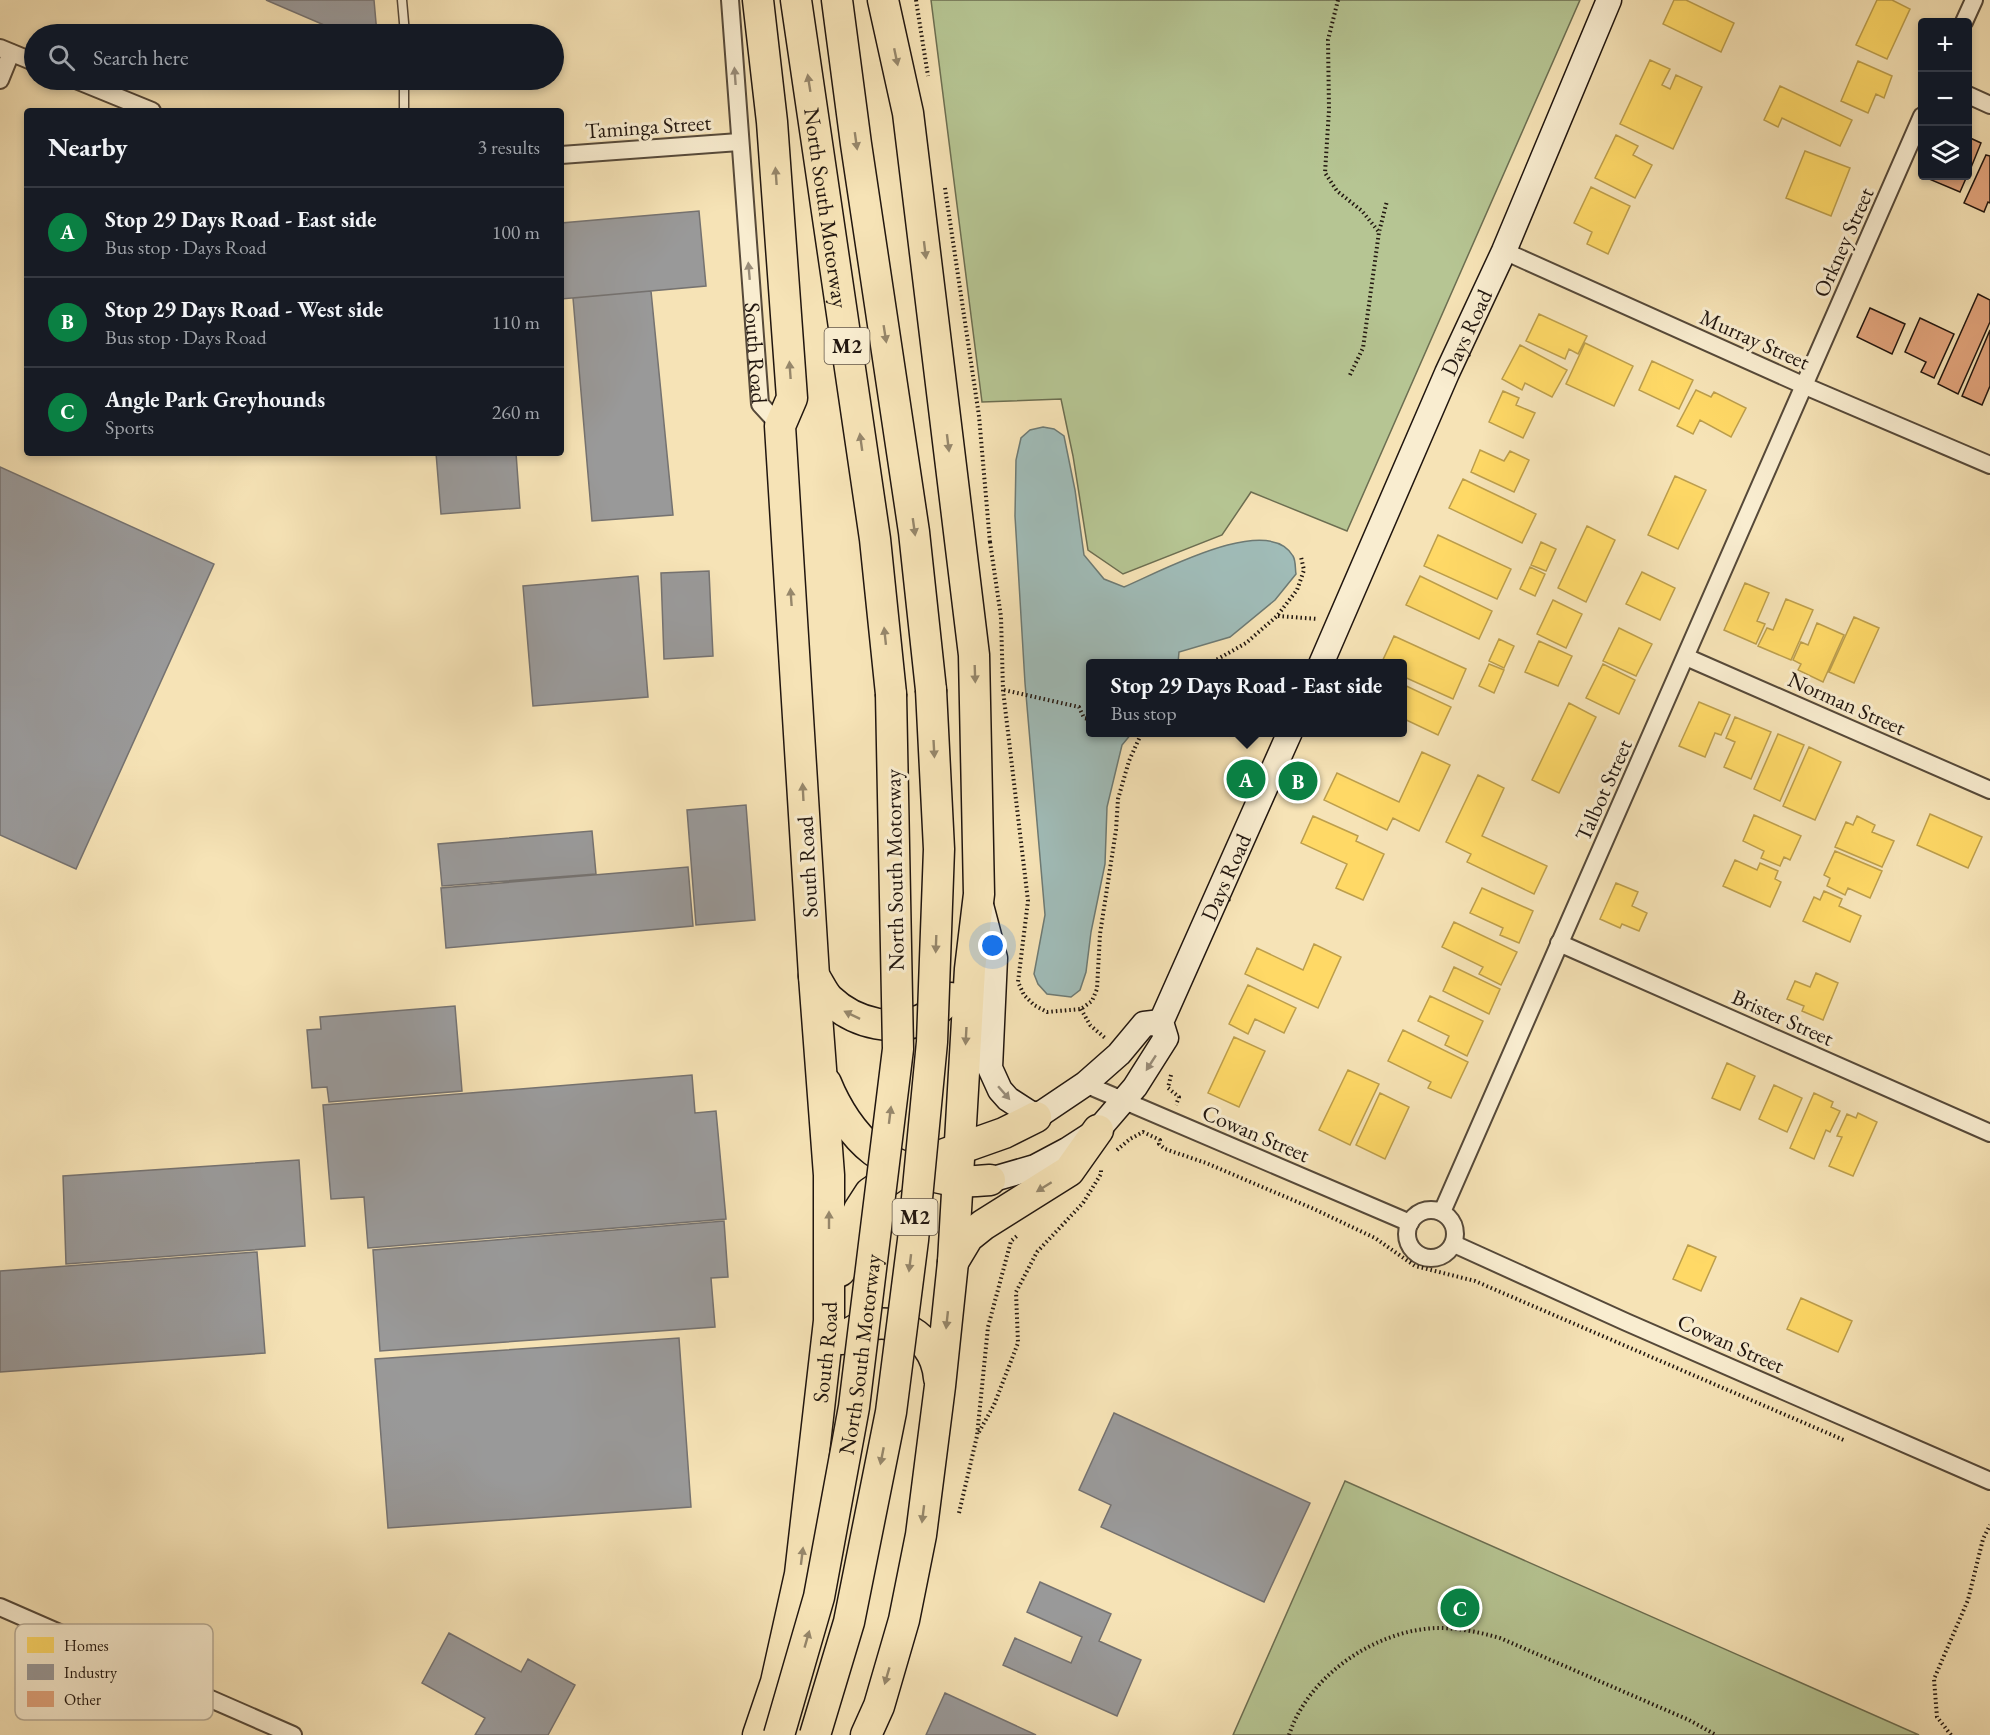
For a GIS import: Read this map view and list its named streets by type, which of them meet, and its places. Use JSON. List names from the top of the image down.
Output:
{
  "streets": {
    "highway": ["North South Motorway", "M2", "South Road"],
    "street": [
      "Taminga Street",
      "Orkney Street",
      "Days Road",
      "Murray Street",
      "Norman Street",
      "Talbot Street",
      "Brister Street",
      "Cowan Street"
    ]
  },
  "crossings": [
    ["Taminga Street", "South Road"],
    ["Orkney Street", "Murray Street"],
    ["Orkney Street", "Talbot Street"],
    ["Days Road", "Murray Street"],
    ["Days Road", "Cowan Street"],
    ["Murray Street", "Talbot Street"],
    ["Norman Street", "Talbot Street"],
    ["Talbot Street", "Brister Street"],
    ["Talbot Street", "Cowan Street"]
  ],
  "one_way": ["South Road"],
  "legend": ["Homes", "Industry", "Other"],
  "page": {
    "map_buttons": ["+", "−"],
    "search": "Search here",
    "heading": ["Nearby", "3 results"],
    "list": [
      {
        "mark": "A",
        "name": "Stop 29 Days Road - East side",
        "note": "Bus stop · Days Road",
        "value": "100 m"
      },
      {
        "mark": "B",
        "name": "Stop 29 Days Road - West side",
        "note": "Bus stop · Days Road",
        "value": "110 m"
      },
      {
        "mark": "C",
        "name": "Angle Park Greyhounds",
        "note": "Sports",
        "value": "260 m"
      }
    ],
    "popup": ["Stop 29 Days Road - East side", "Bus stop"],
    "pins": ["A", "B", "C"]
  }
}
